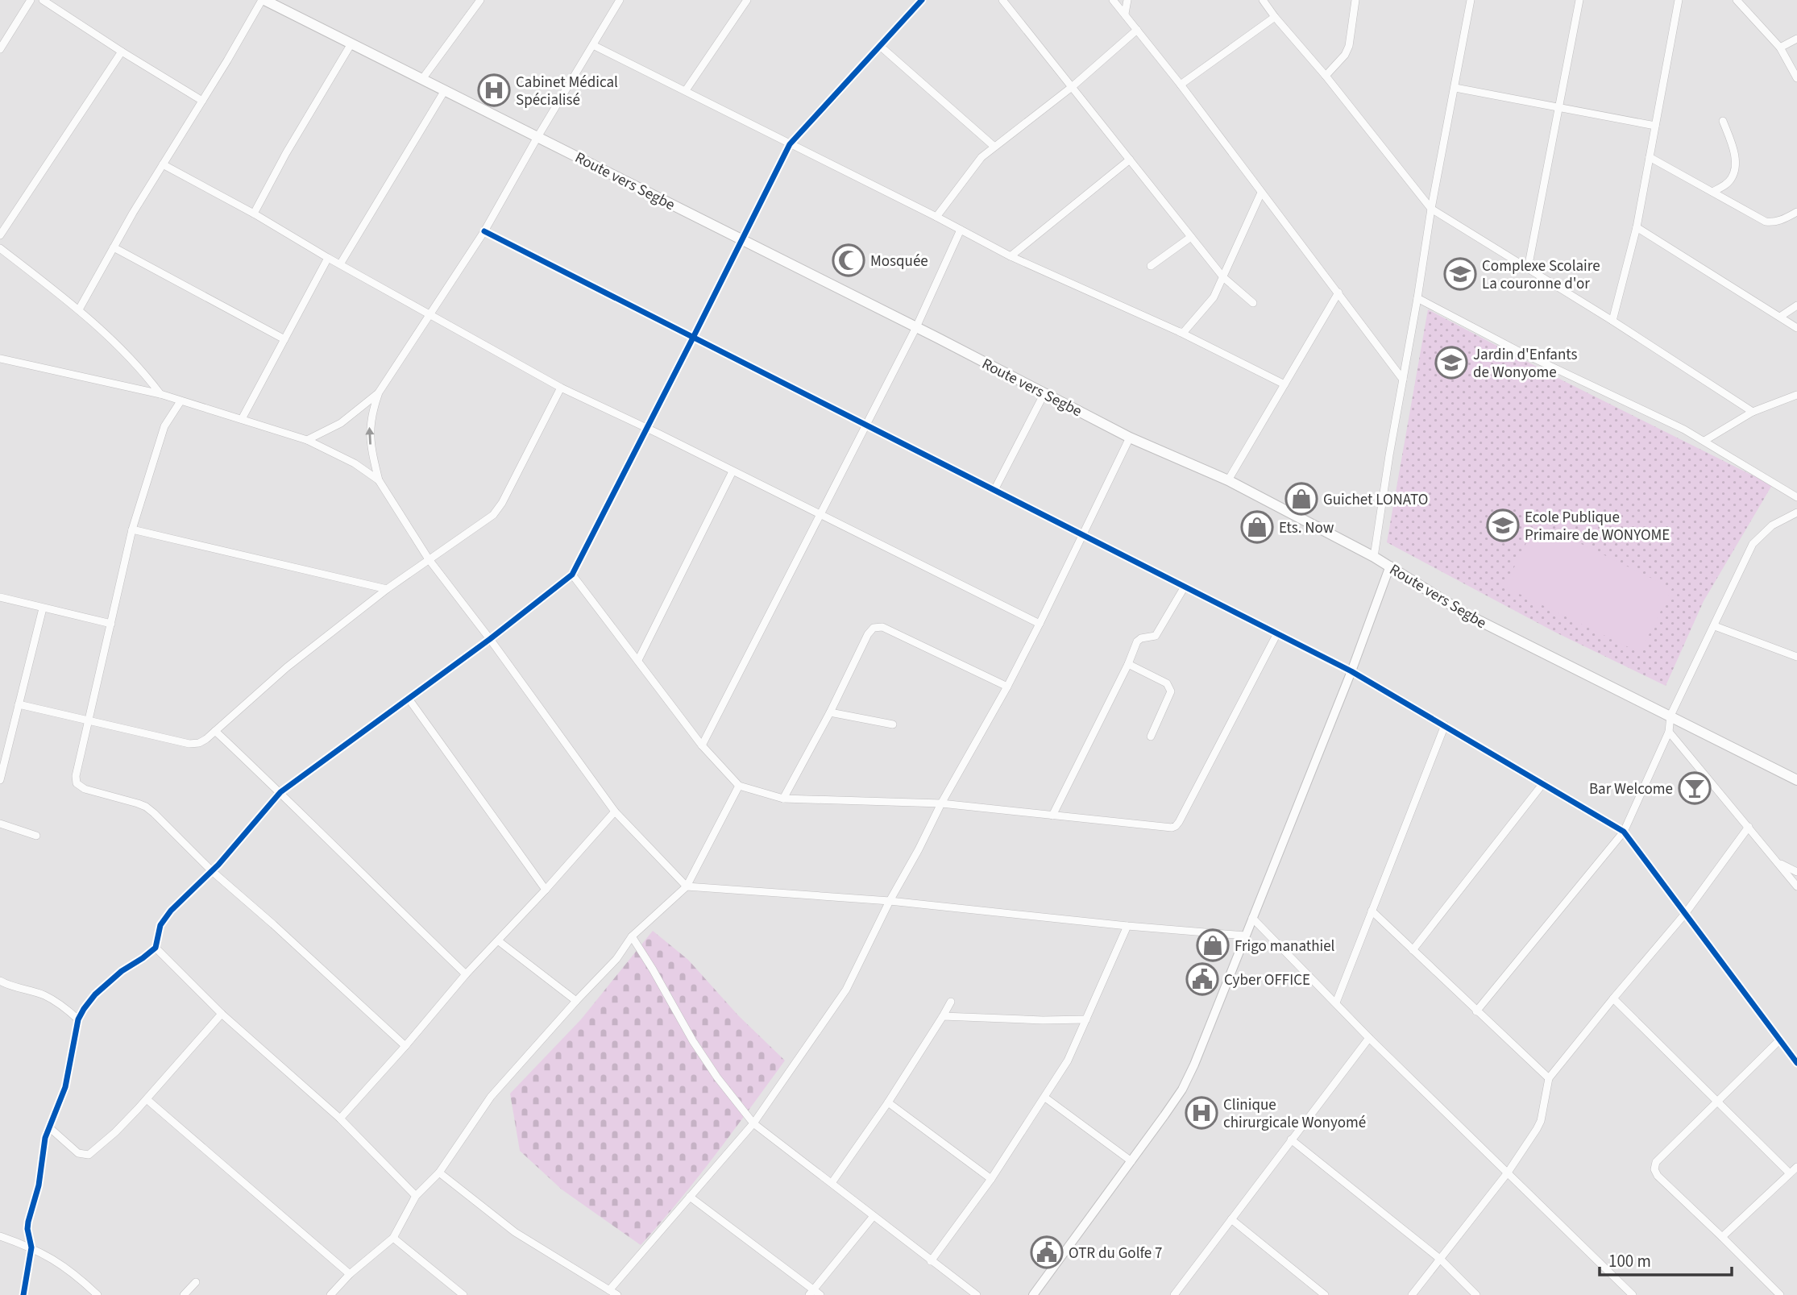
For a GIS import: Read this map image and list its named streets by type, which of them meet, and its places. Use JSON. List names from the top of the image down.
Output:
{
  "streets": {
    "main road": ["Route vers Segbe"]
  },
  "places": {
    "hospital": ["Cabinet Médical Spécialisé", "Clinique chirurgicale Wonyomé"],
    "mosque": ["Mosquée"],
    "school or university": ["Complexe Scolaire La couronne d'or", "Jardin d'Enfants de Wonyome", "Ecole Publique Primaire de WONYOME"],
    "shop": ["Guichet LONATO", "Ets. Now", "Frigo manathiel"],
    "bar": ["Bar Welcome"],
    "public building": ["Cyber OFFICE", "OTR du Golfe 7"]
  },
  "scale_bar": "100 m"
}
